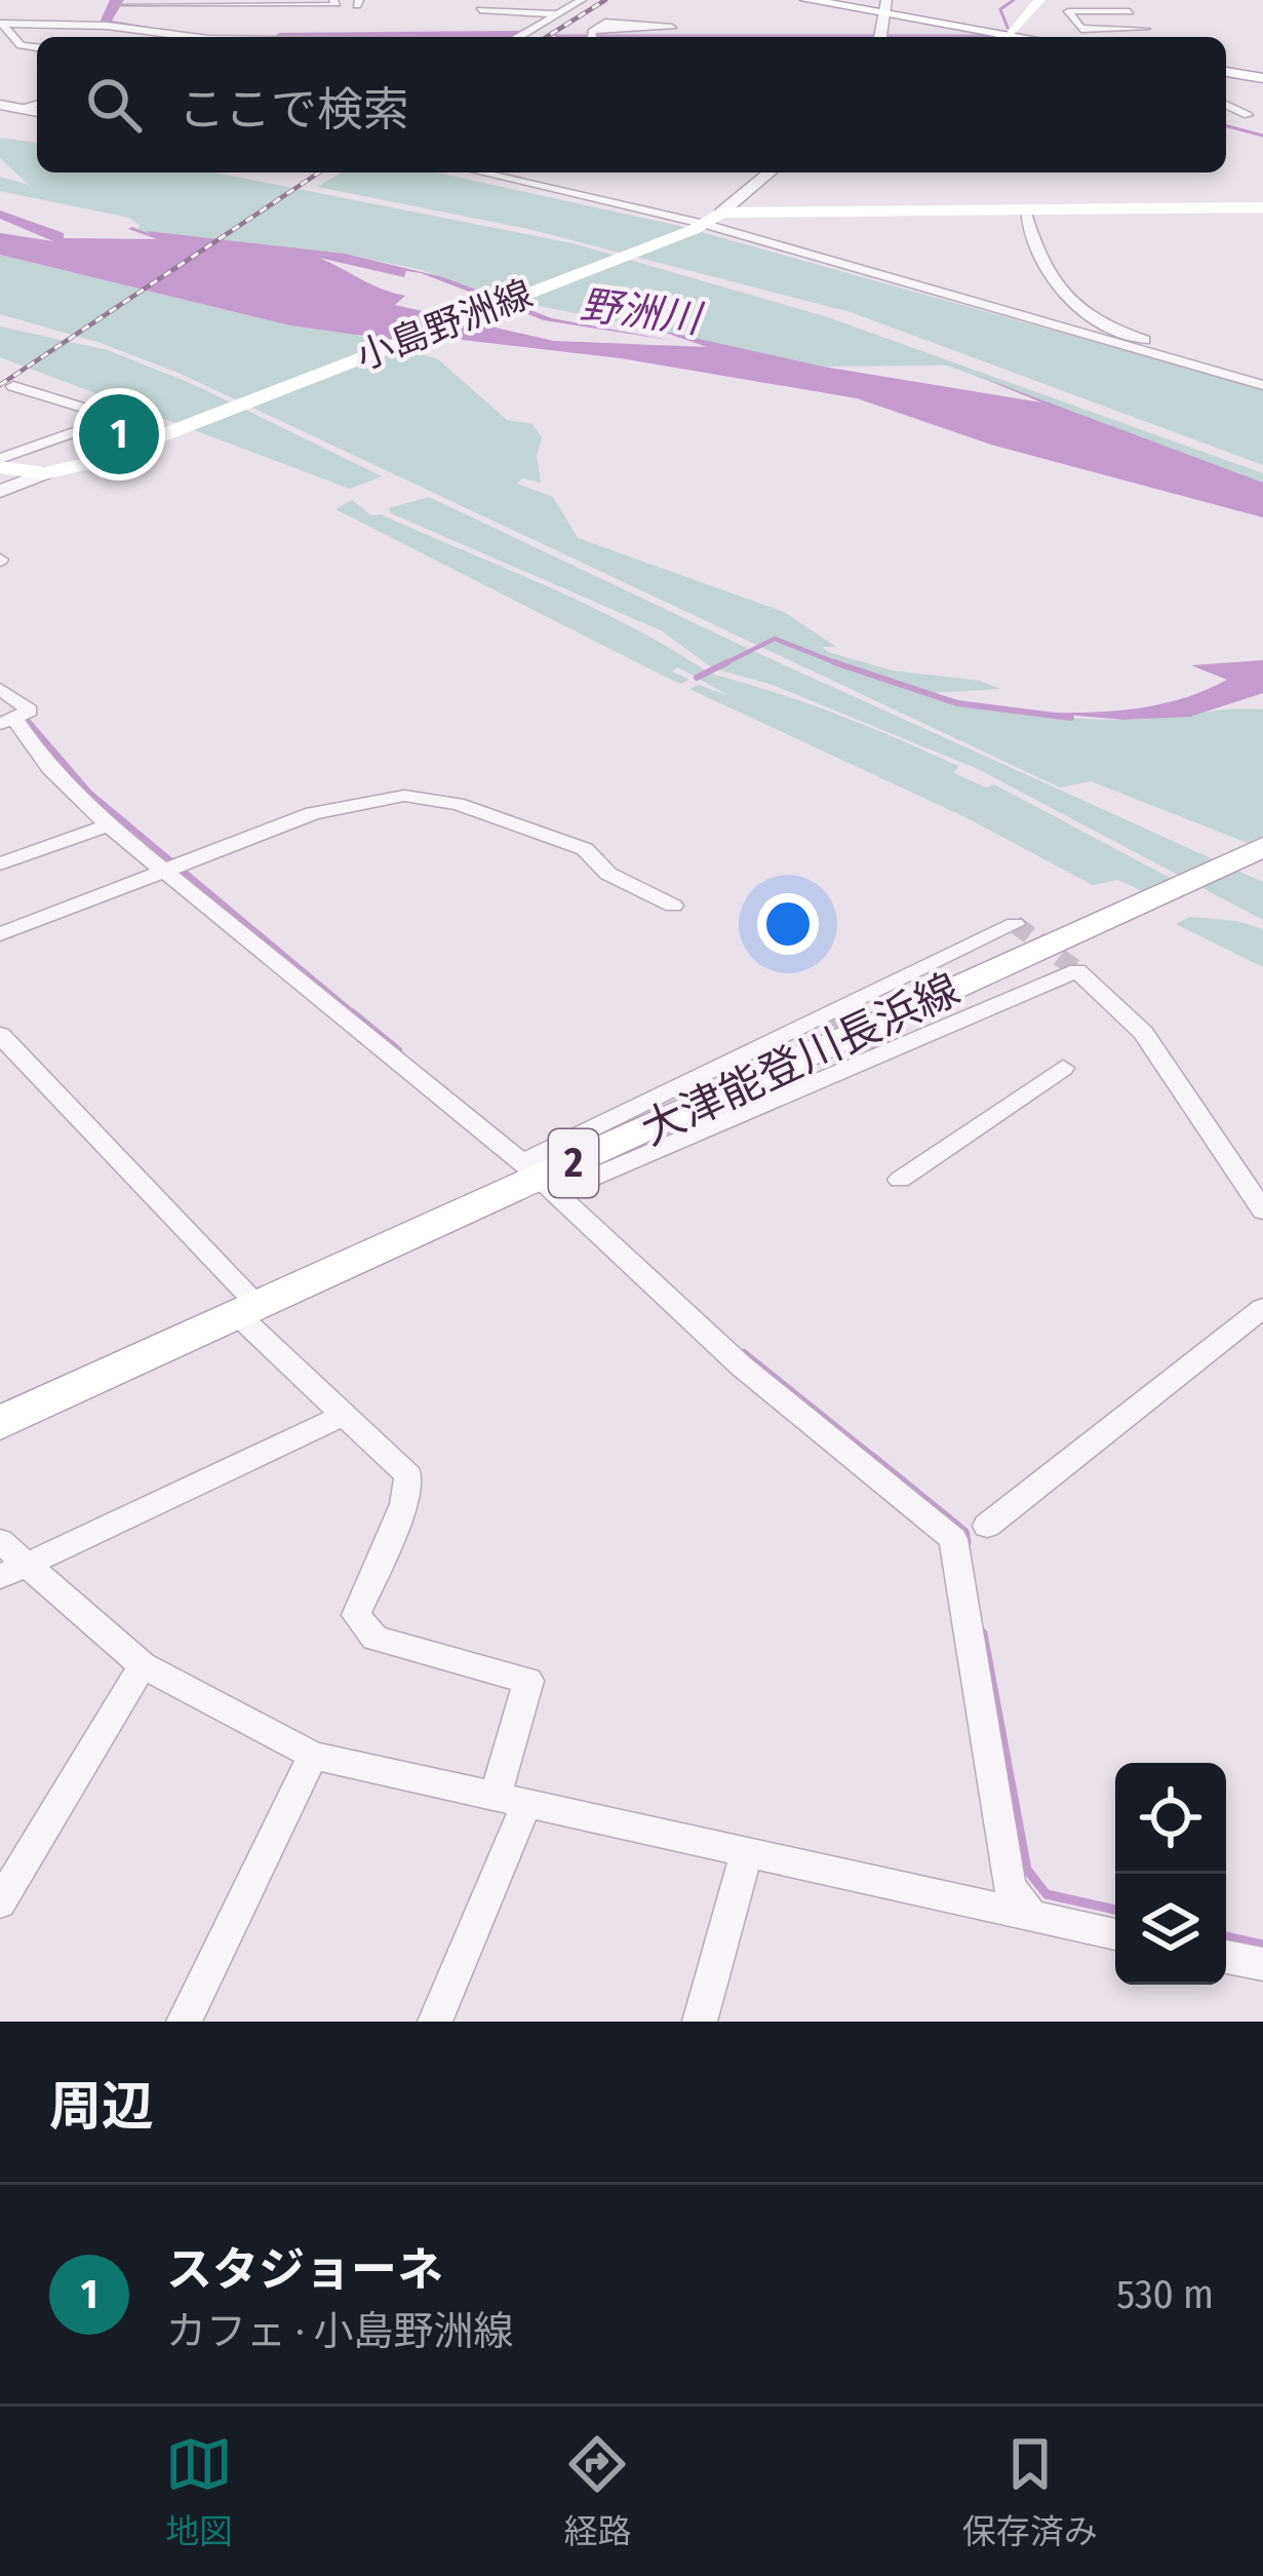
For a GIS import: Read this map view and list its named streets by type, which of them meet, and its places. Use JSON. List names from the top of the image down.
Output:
{
  "streets": {
    "main road": ["小島野洲線", "大津能登川長浜線", "2"]
  },
  "water": ["野洲川"],
  "page": {
    "search": "ここで検索",
    "pins": "1",
    "heading": "周辺",
    "list": [
      {
        "mark": "1",
        "name": "スタジョーネ",
        "note": "カフェ · 小島野洲線",
        "value": "530 m"
      }
    ],
    "nav": ["地図", "経路", "保存済み"]
  }
}
